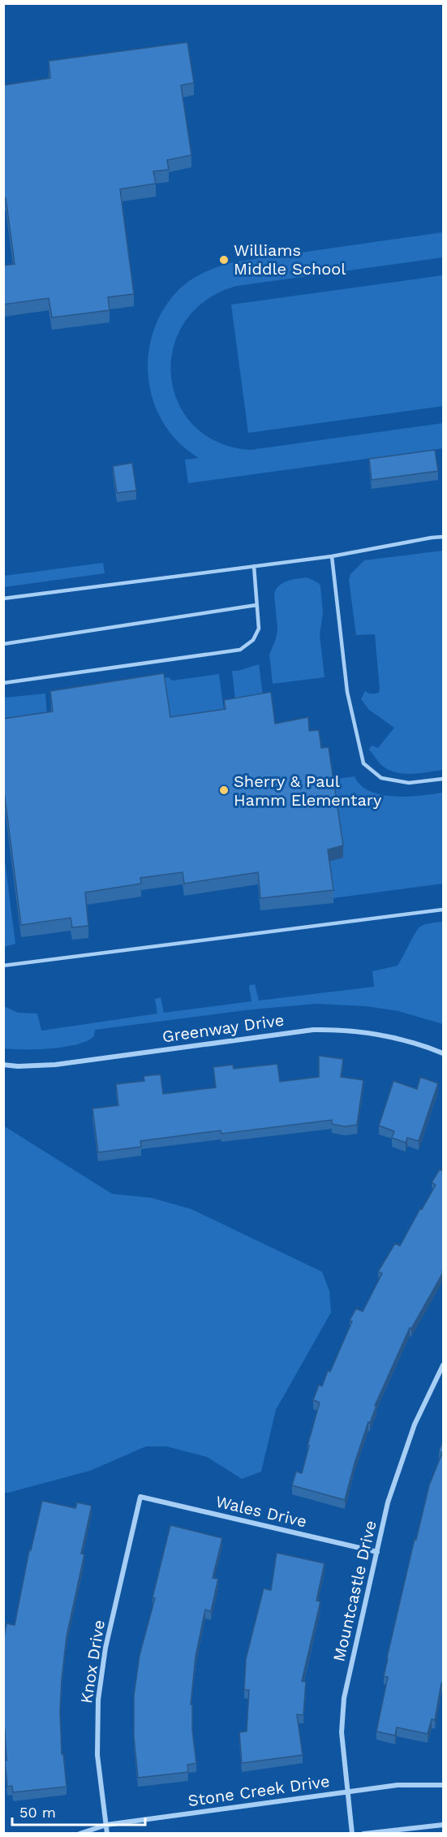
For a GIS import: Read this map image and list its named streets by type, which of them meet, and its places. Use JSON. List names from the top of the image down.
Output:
{
  "streets": {
    "street": [
      "Greenway Drive",
      "Wales Drive",
      "Mountcastle Drive",
      "Knox Drive",
      "Stone Creek Drive"
    ]
  },
  "crossings": [
    ["Wales Drive", "Mountcastle Drive"],
    ["Wales Drive", "Knox Drive"],
    ["Mountcastle Drive", "Stone Creek Drive"],
    ["Knox Drive", "Stone Creek Drive"]
  ],
  "places": ["Williams Middle School", "Sherry & Paul Hamm Elementary"],
  "scale_bar": "50 m"
}
